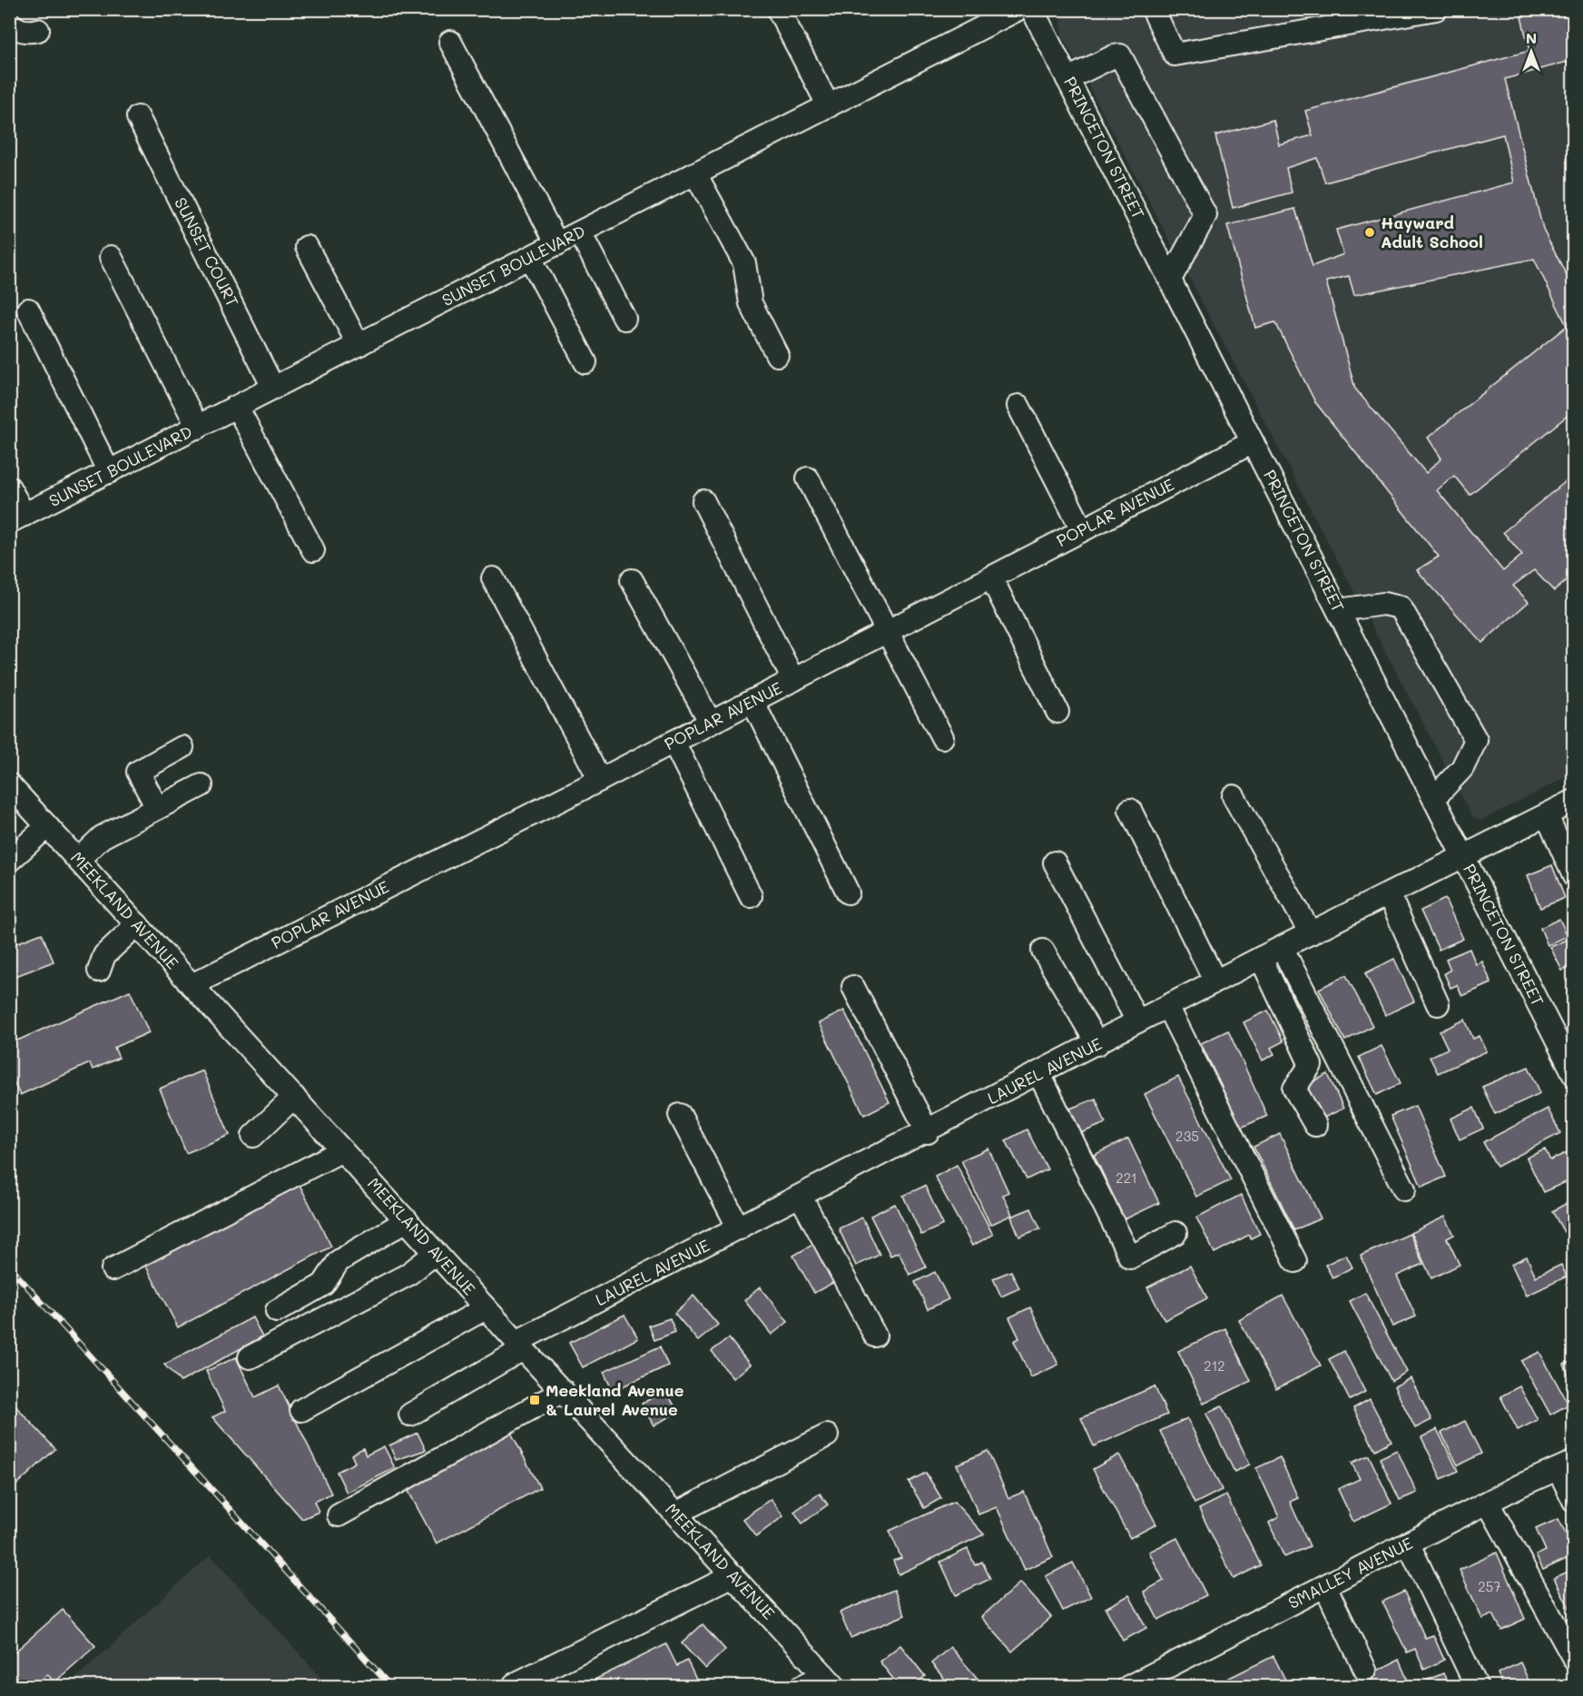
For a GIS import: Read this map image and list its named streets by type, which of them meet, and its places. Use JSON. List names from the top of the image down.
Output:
{
  "streets": {
    "street": [
      "PRINCETON STREET",
      "SUNSET COURT",
      "SUNSET BOULEVARD",
      "POPLAR AVENUE",
      "MEEKLAND AVENUE",
      "LAUREL AVENUE",
      "SMALLEY AVENUE"
    ]
  },
  "crossings": [
    ["PRINCETON STREET", "POPLAR AVENUE"],
    ["PRINCETON STREET", "LAUREL AVENUE"],
    ["SUNSET COURT", "SUNSET BOULEVARD"],
    ["POPLAR AVENUE", "MEEKLAND AVENUE"],
    ["MEEKLAND AVENUE", "LAUREL AVENUE"]
  ],
  "places": {
    "other": ["Hayward Adult School"],
    "transit": ["Meekland Avenue & Laurel Avenue"]
  },
  "house_numbers": [
    "235",
    "221",
    "212",
    "257"
  ],
  "north": "top"
}
